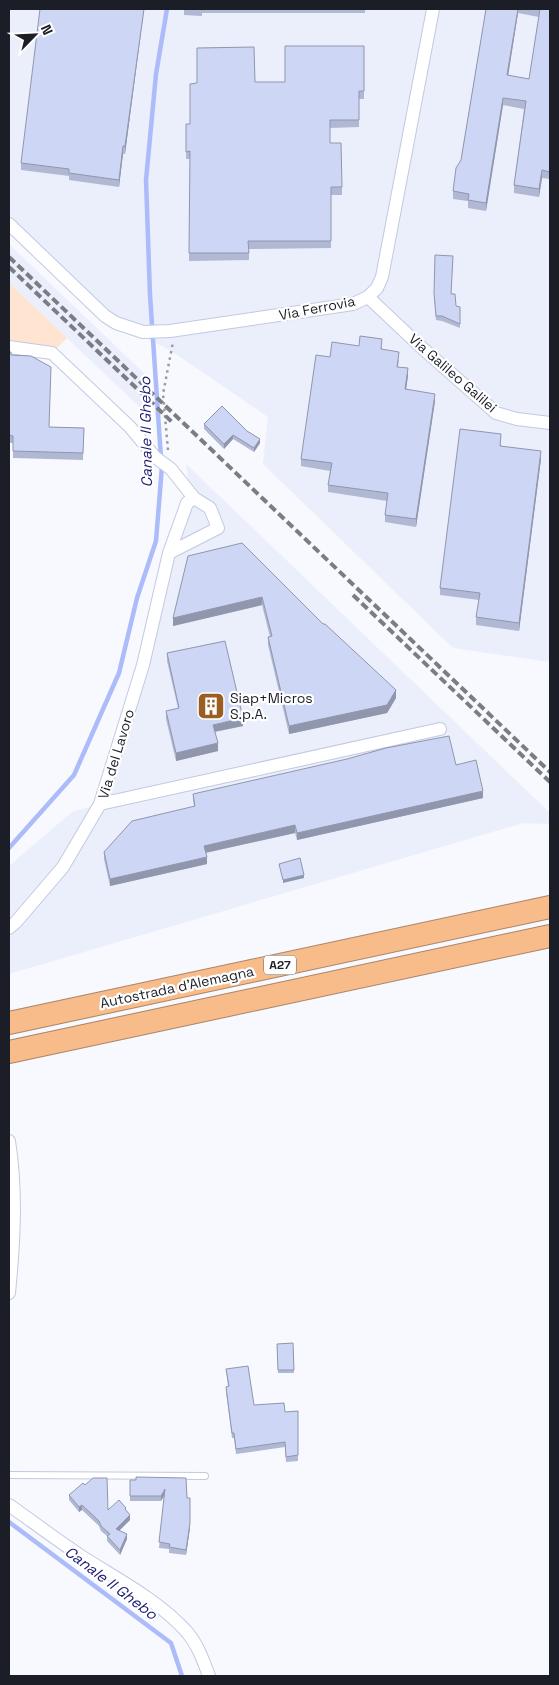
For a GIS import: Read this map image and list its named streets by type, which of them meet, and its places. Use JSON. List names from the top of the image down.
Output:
{
  "streets": {
    "highway": ["A27", "Autostrada d'Alemagna"],
    "street": ["Via Ferrovia", "Via Galileo Galilei", "Via del Lavoro"]
  },
  "crossings": [
    ["Via Ferrovia", "Via Galileo Galilei"]
  ],
  "water": ["Canale Il Ghebo"],
  "places": {
    "building": ["Siap+Micros S.p.A."]
  },
  "north": "top right"
}
